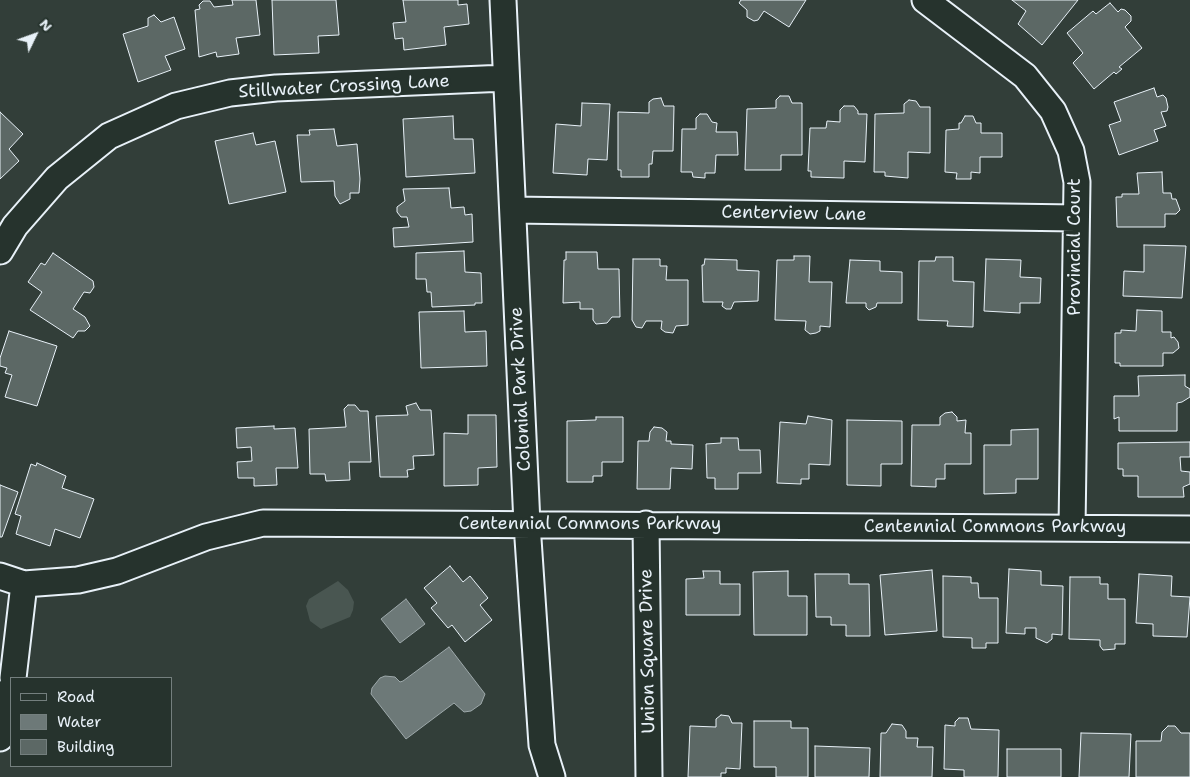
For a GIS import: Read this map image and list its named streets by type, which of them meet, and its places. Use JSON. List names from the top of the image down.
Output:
{
  "streets": {
    "street": [
      "Stillwater Crossing Lane",
      "Centerview Lane",
      "Provincial Court",
      "Colonial Park Drive",
      "Centennial Commons Parkway",
      "Union Square Drive"
    ]
  },
  "crossings": [
    ["Stillwater Crossing Lane", "Colonial Park Drive"],
    ["Centerview Lane", "Provincial Court"],
    ["Centerview Lane", "Colonial Park Drive"],
    ["Provincial Court", "Centennial Commons Parkway"],
    ["Colonial Park Drive", "Centennial Commons Parkway"],
    ["Centennial Commons Parkway", "Union Square Drive"]
  ],
  "legend": ["Road", "Water", "Building"],
  "north": "top right"
}
